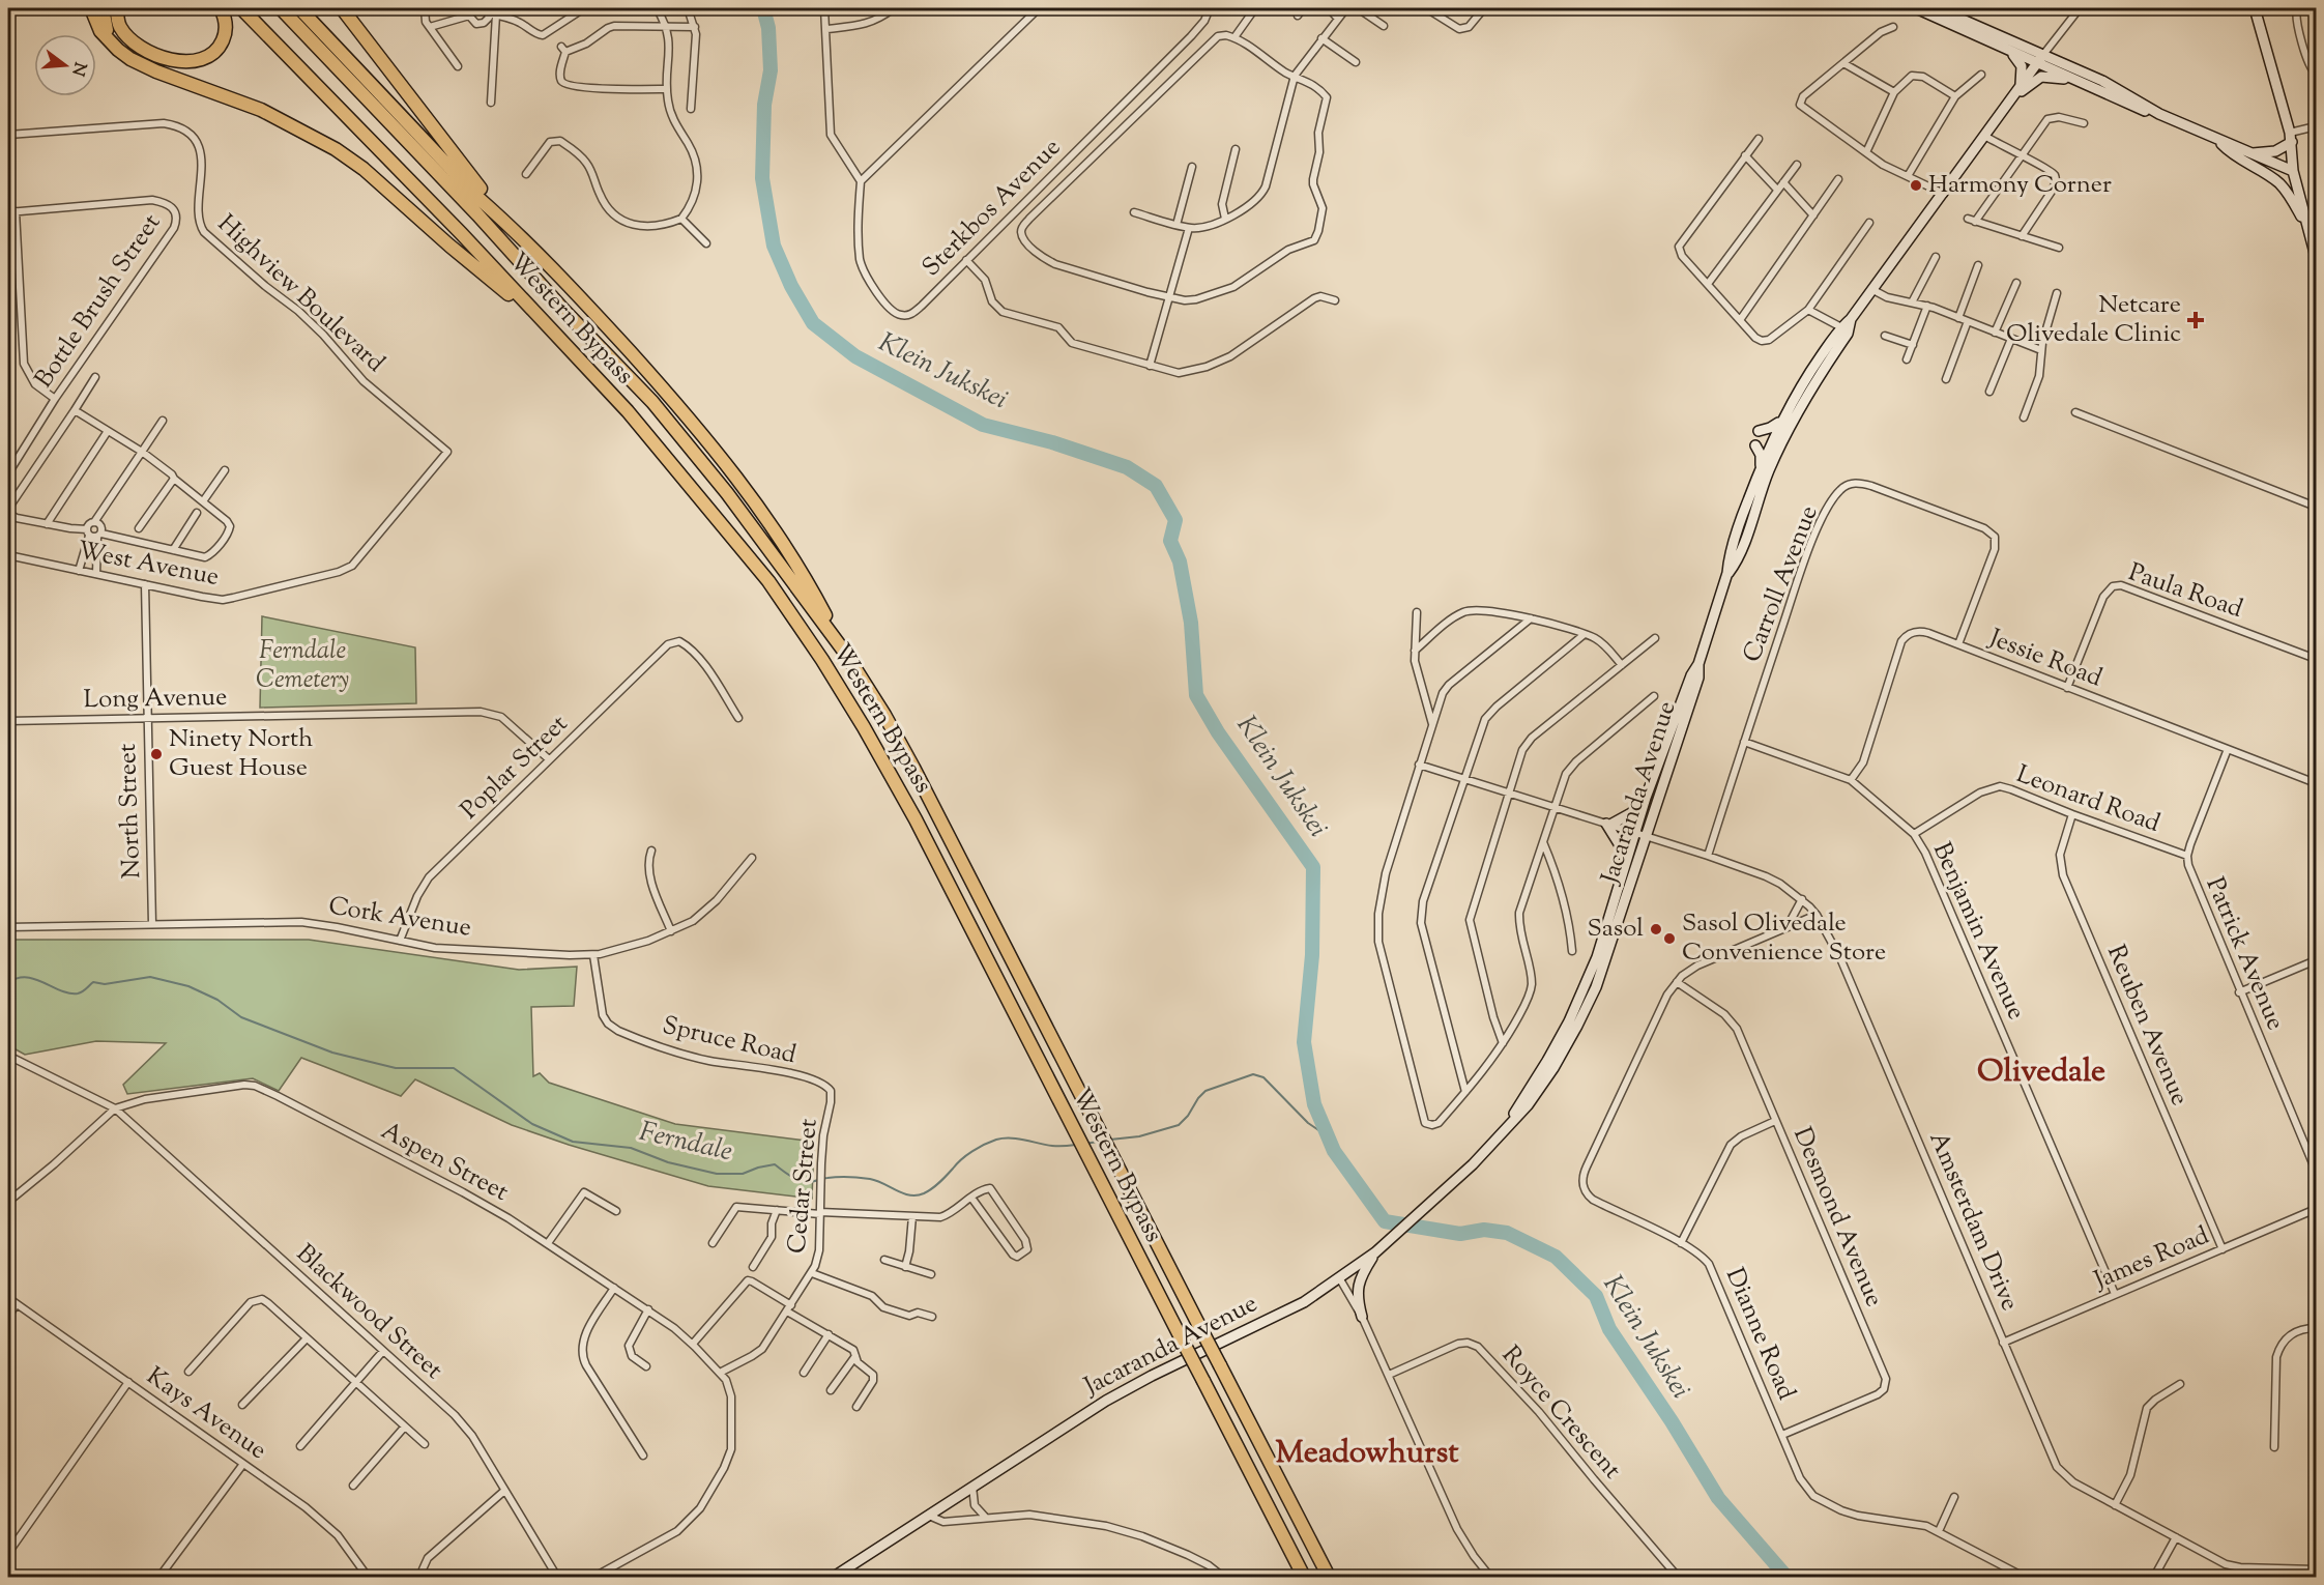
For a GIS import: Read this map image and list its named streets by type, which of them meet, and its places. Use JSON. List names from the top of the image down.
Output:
{
  "streets": {
    "highway": ["Western Bypass"],
    "street": [
      "Sterkbos Avenue",
      "Highview Boulevard",
      "Bottle Brush Street",
      "West Avenue",
      "Carroll Avenue",
      "Paula Road",
      "Jessie Road",
      "Long Avenue",
      "Poplar Street",
      "Jacaranda Avenue",
      "Leonard Road",
      "North Street",
      "Cork Avenue",
      "Benjamin Avenue",
      "Patrick Avenue",
      "Reuben Avenue",
      "Spruce Road",
      "Aspen Street",
      "Cedar Street",
      "Desmond Avenue",
      "Amsterdam Drive",
      "James Road",
      "Blackwood Street",
      "Dianne Road",
      "Royce Crescent",
      "Kays Avenue"
    ]
  },
  "crossings": [
    ["Highview Boulevard", "West Avenue"],
    ["West Avenue", "North Street"],
    ["Carroll Avenue", "Jessie Road"],
    ["Carroll Avenue", "Benjamin Avenue"],
    ["Carroll Avenue", "Amsterdam Drive"],
    ["Paula Road", "Jessie Road"],
    ["Jessie Road", "Benjamin Avenue"],
    ["Jessie Road", "Patrick Avenue"],
    ["Long Avenue", "Poplar Street"],
    ["Long Avenue", "North Street"],
    ["Poplar Street", "Cork Avenue"],
    ["Jacaranda Avenue", "Amsterdam Drive"],
    ["Leonard Road", "Benjamin Avenue"],
    ["Leonard Road", "Patrick Avenue"],
    ["Leonard Road", "Reuben Avenue"],
    ["North Street", "Cork Avenue"],
    ["Cork Avenue", "Spruce Road"],
    ["Benjamin Avenue", "James Road"],
    ["Reuben Avenue", "James Road"],
    ["Spruce Road", "Cedar Street"],
    ["Aspen Street", "Cedar Street"],
    ["Aspen Street", "Blackwood Street"],
    ["Desmond Avenue", "Dianne Road"],
    ["Amsterdam Drive", "James Road"],
    ["Amsterdam Drive", "Dianne Road"]
  ],
  "districts": ["Olivedale", "Meadowhurst"],
  "water": ["Klein Jukskei", "Ferndale"],
  "parks": ["Ferndale Cemetery"],
  "places": {
    "other": [
      "Harmony Corner",
      "Ninety North Guest House",
      "Sasol",
      "Sasol Olivedale Convenience Store"
    ],
    "health": ["Netcare Olivedale Clinic"]
  },
  "north": "right"
}
